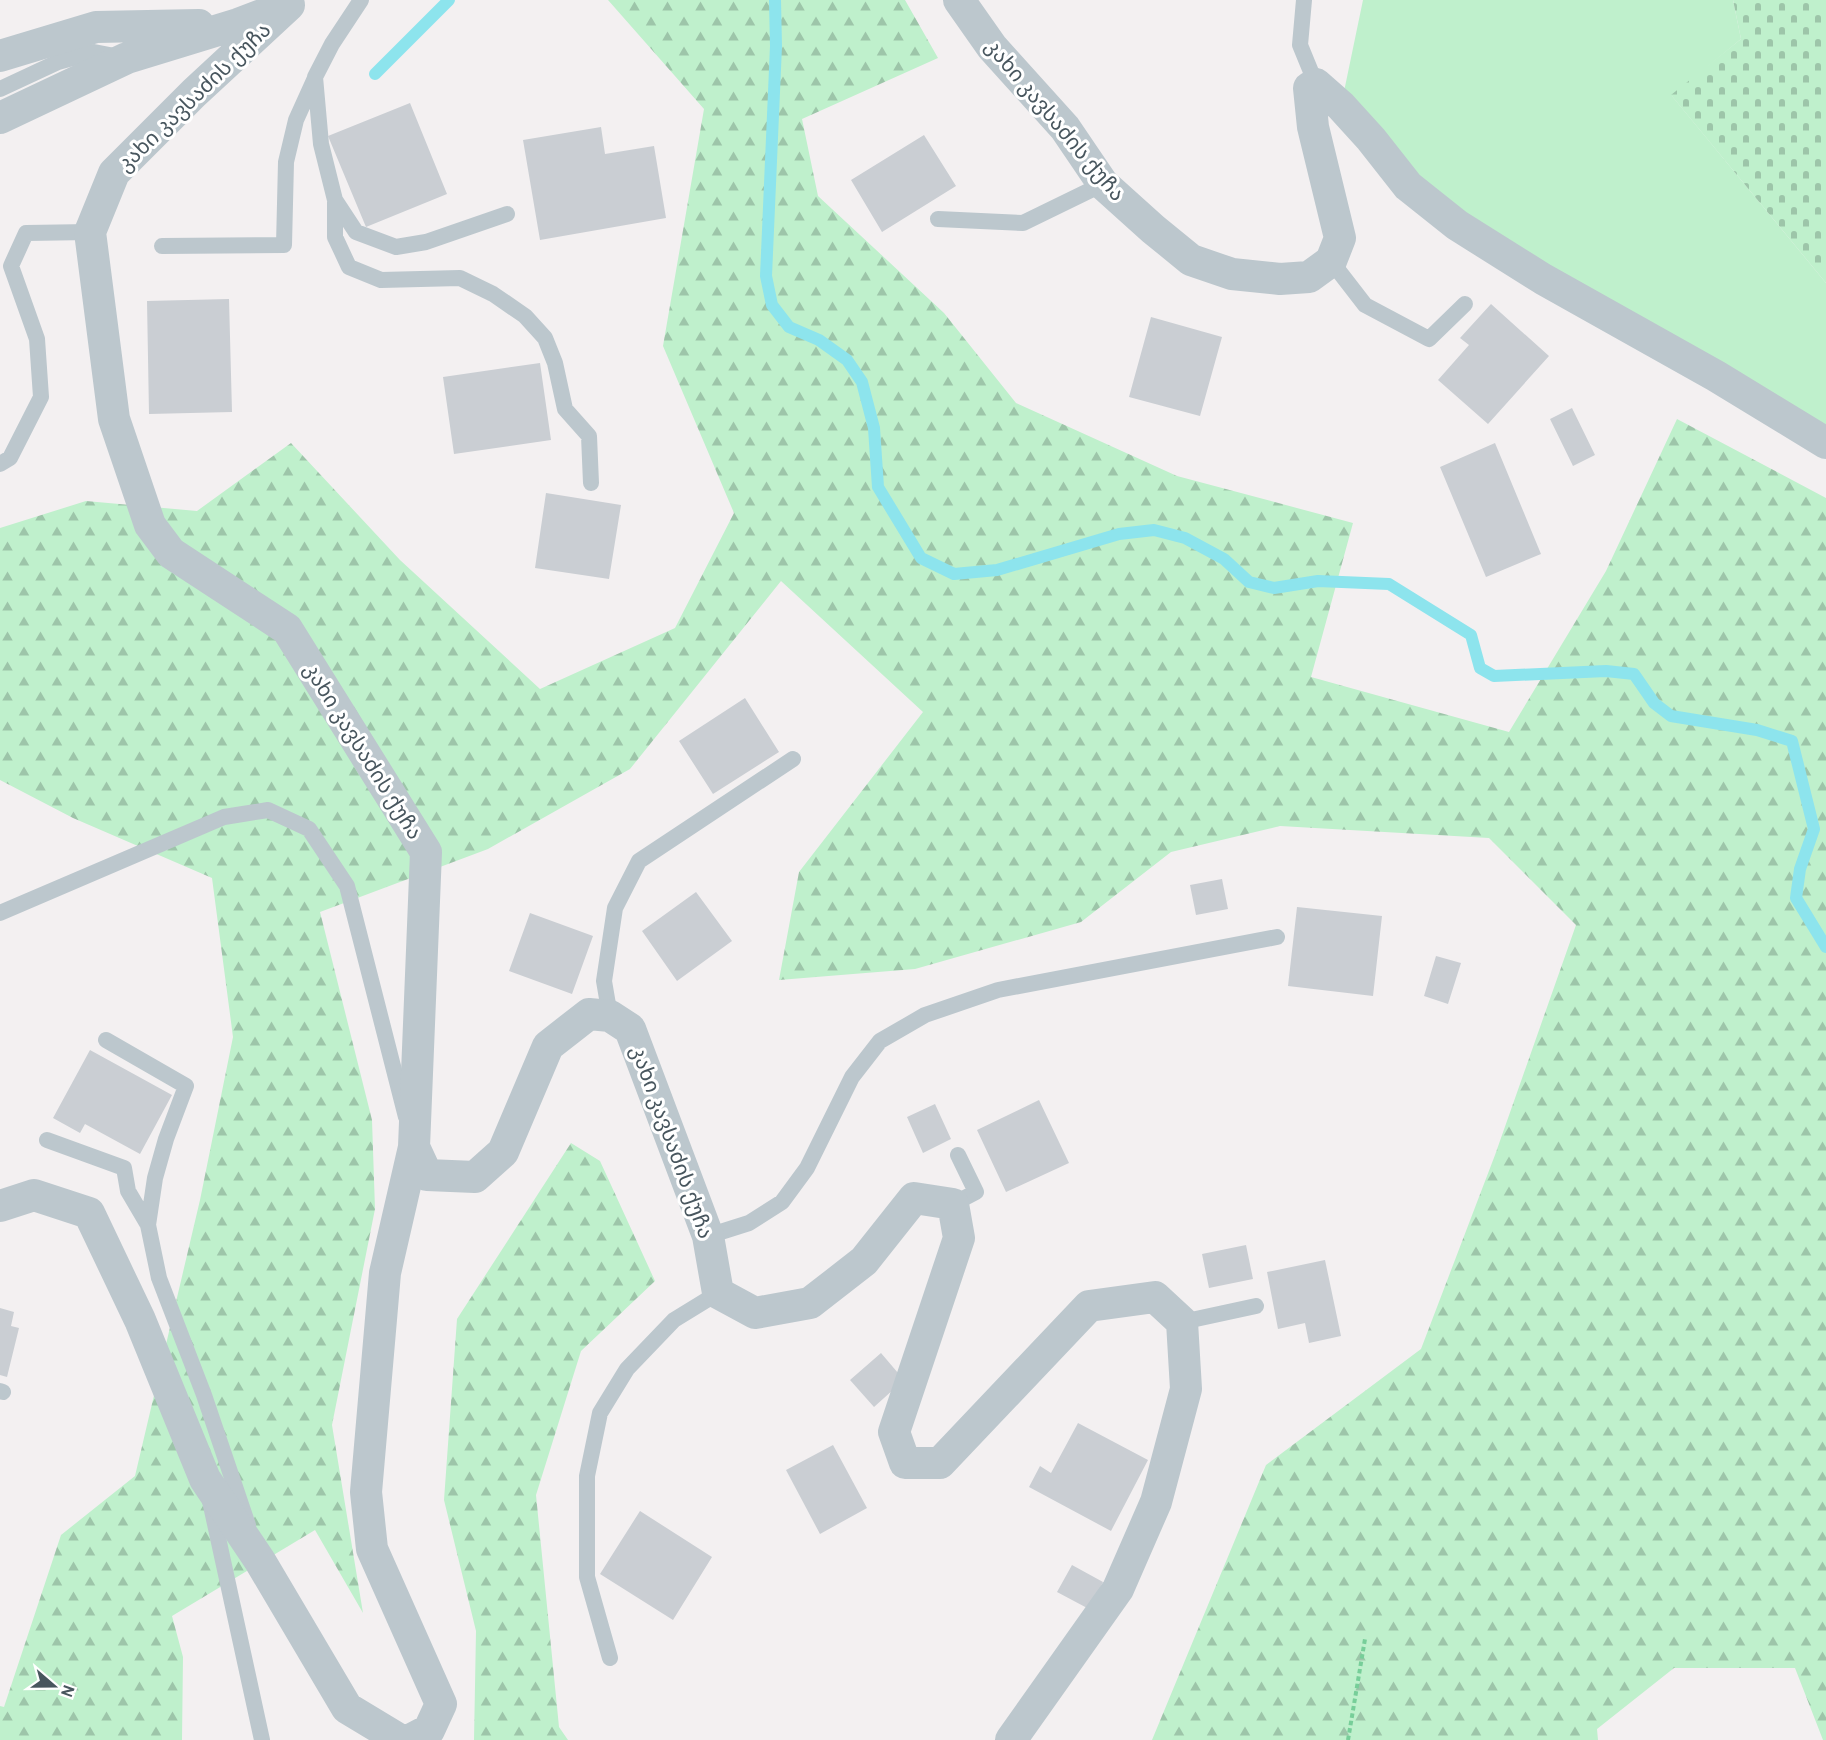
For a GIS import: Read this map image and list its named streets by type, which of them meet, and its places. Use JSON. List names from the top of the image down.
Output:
{
  "streets": {
    "street": ["კახი კავსაძის ქუჩა"]
  },
  "north": "right"
}
